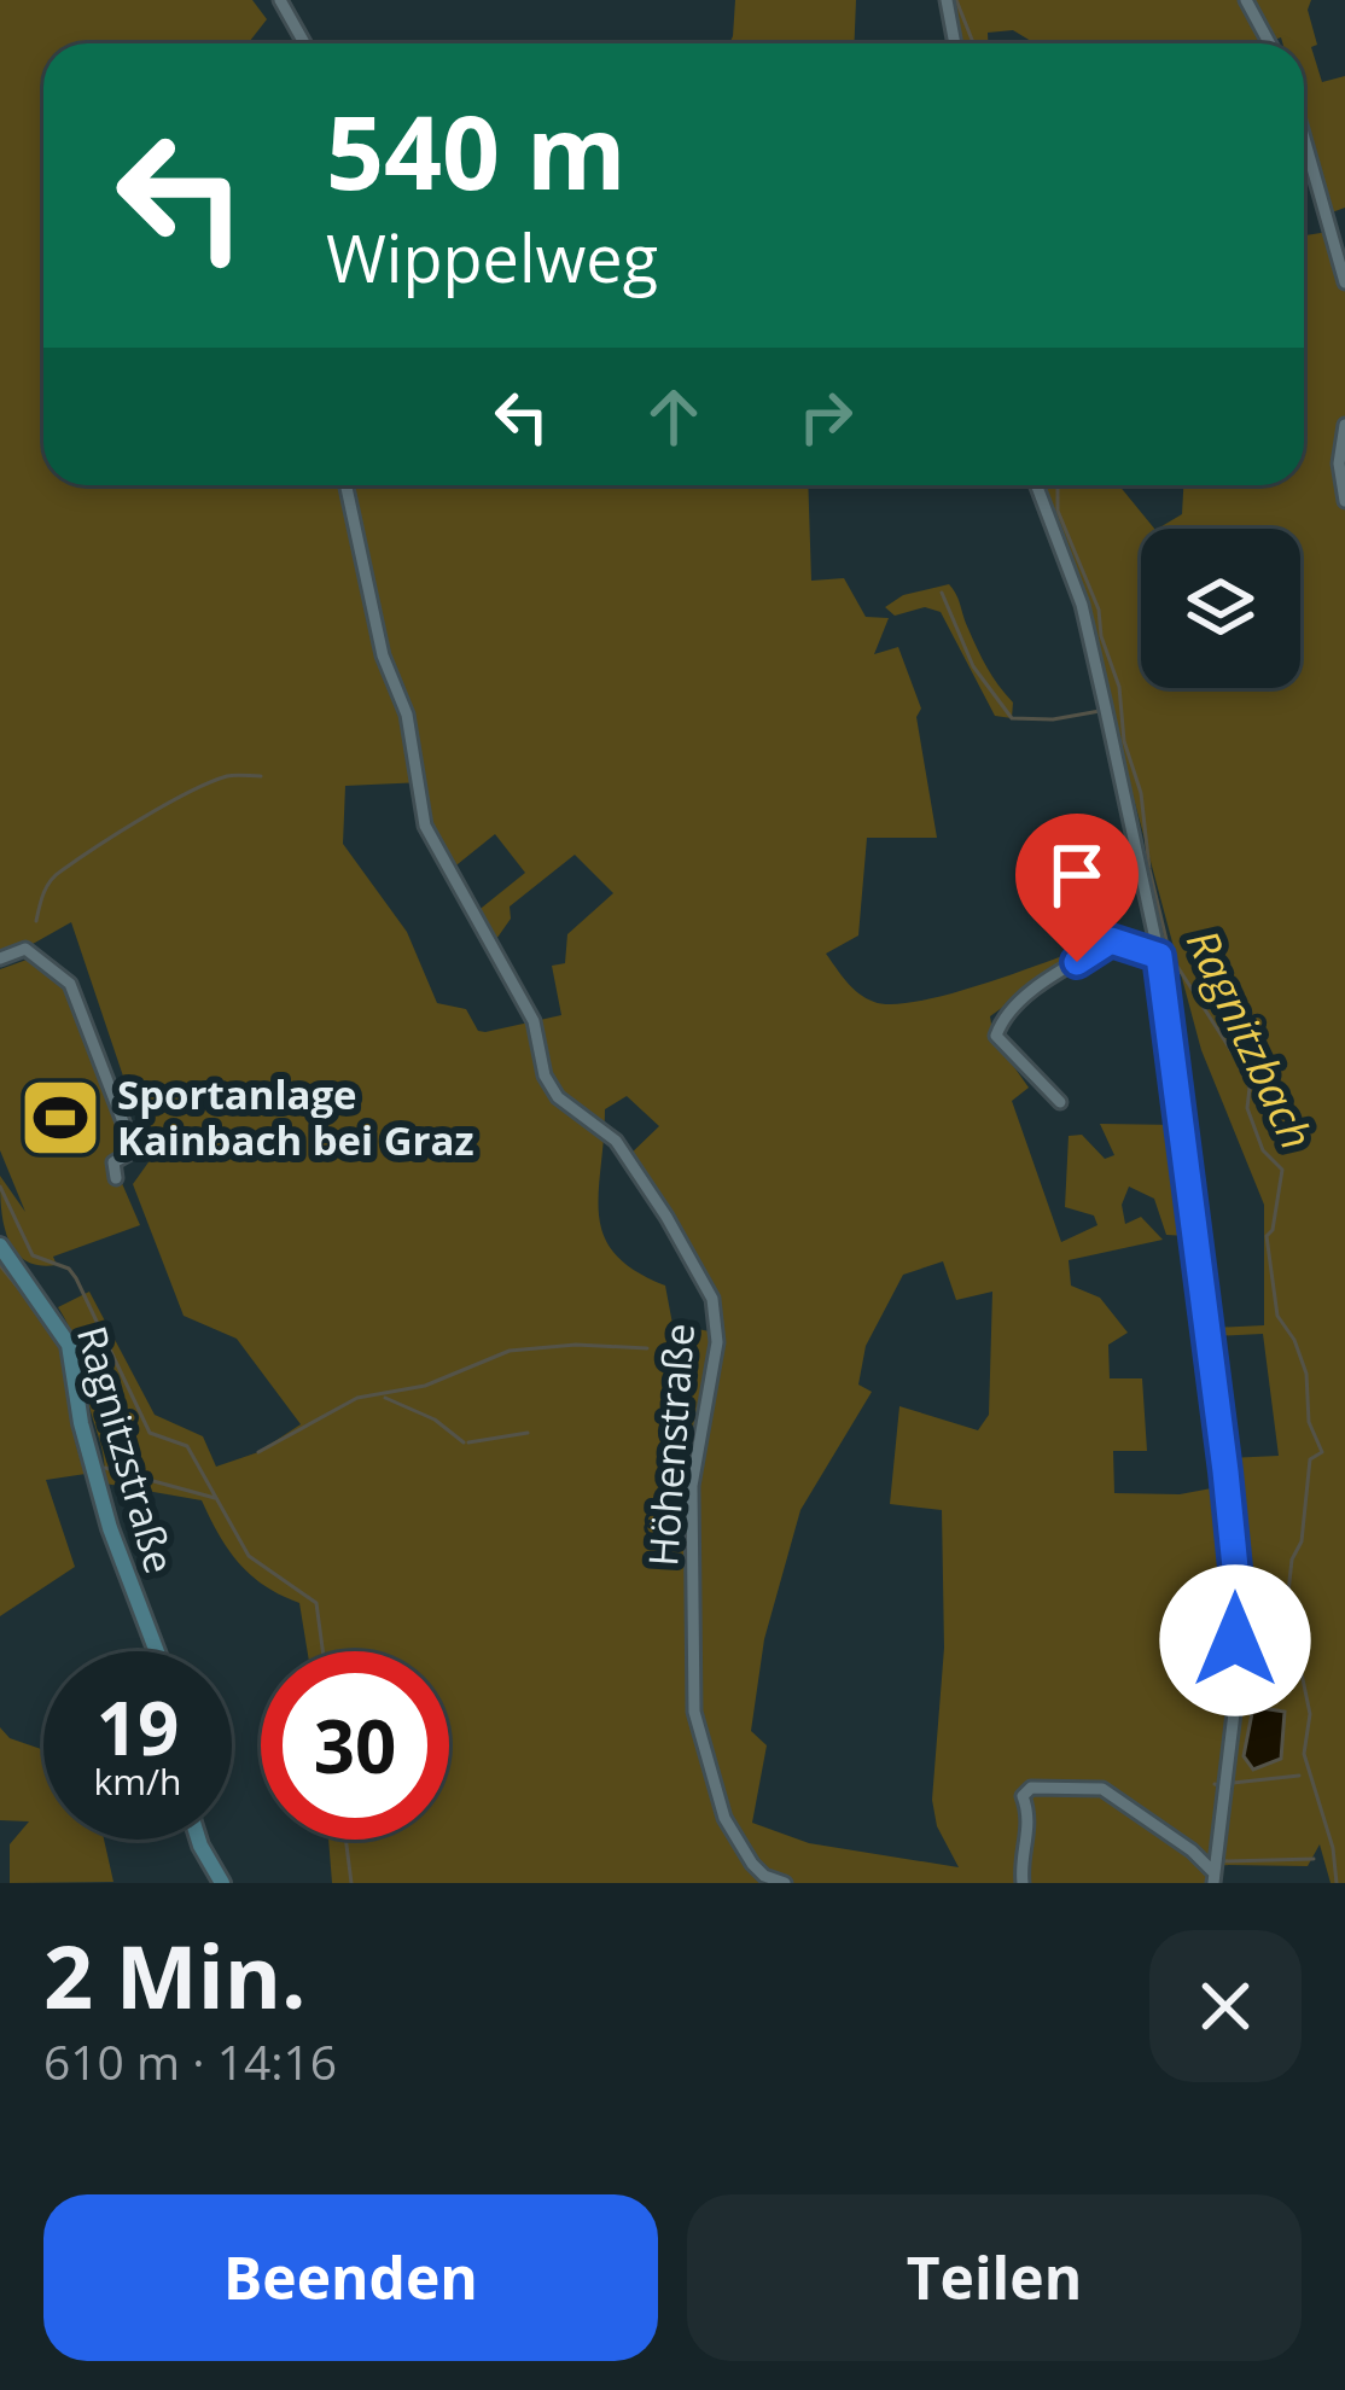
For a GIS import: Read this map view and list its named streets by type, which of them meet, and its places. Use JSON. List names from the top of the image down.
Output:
{
  "streets": {
    "main road": ["Ragnitzstraße"],
    "street": ["Höhenstraße"]
  },
  "water": ["Ragnitzbach"],
  "places": {
    "sports": ["Sportanlage Kainbach bei Graz"]
  },
  "page": {
    "turn": ["540 m", "Wippelweg"],
    "speed": "19 km/h",
    "limit": "30",
    "heading": ["2 Min.", "610 m · 14:16"],
    "buttons": ["Beenden", "Teilen"]
  }
}
